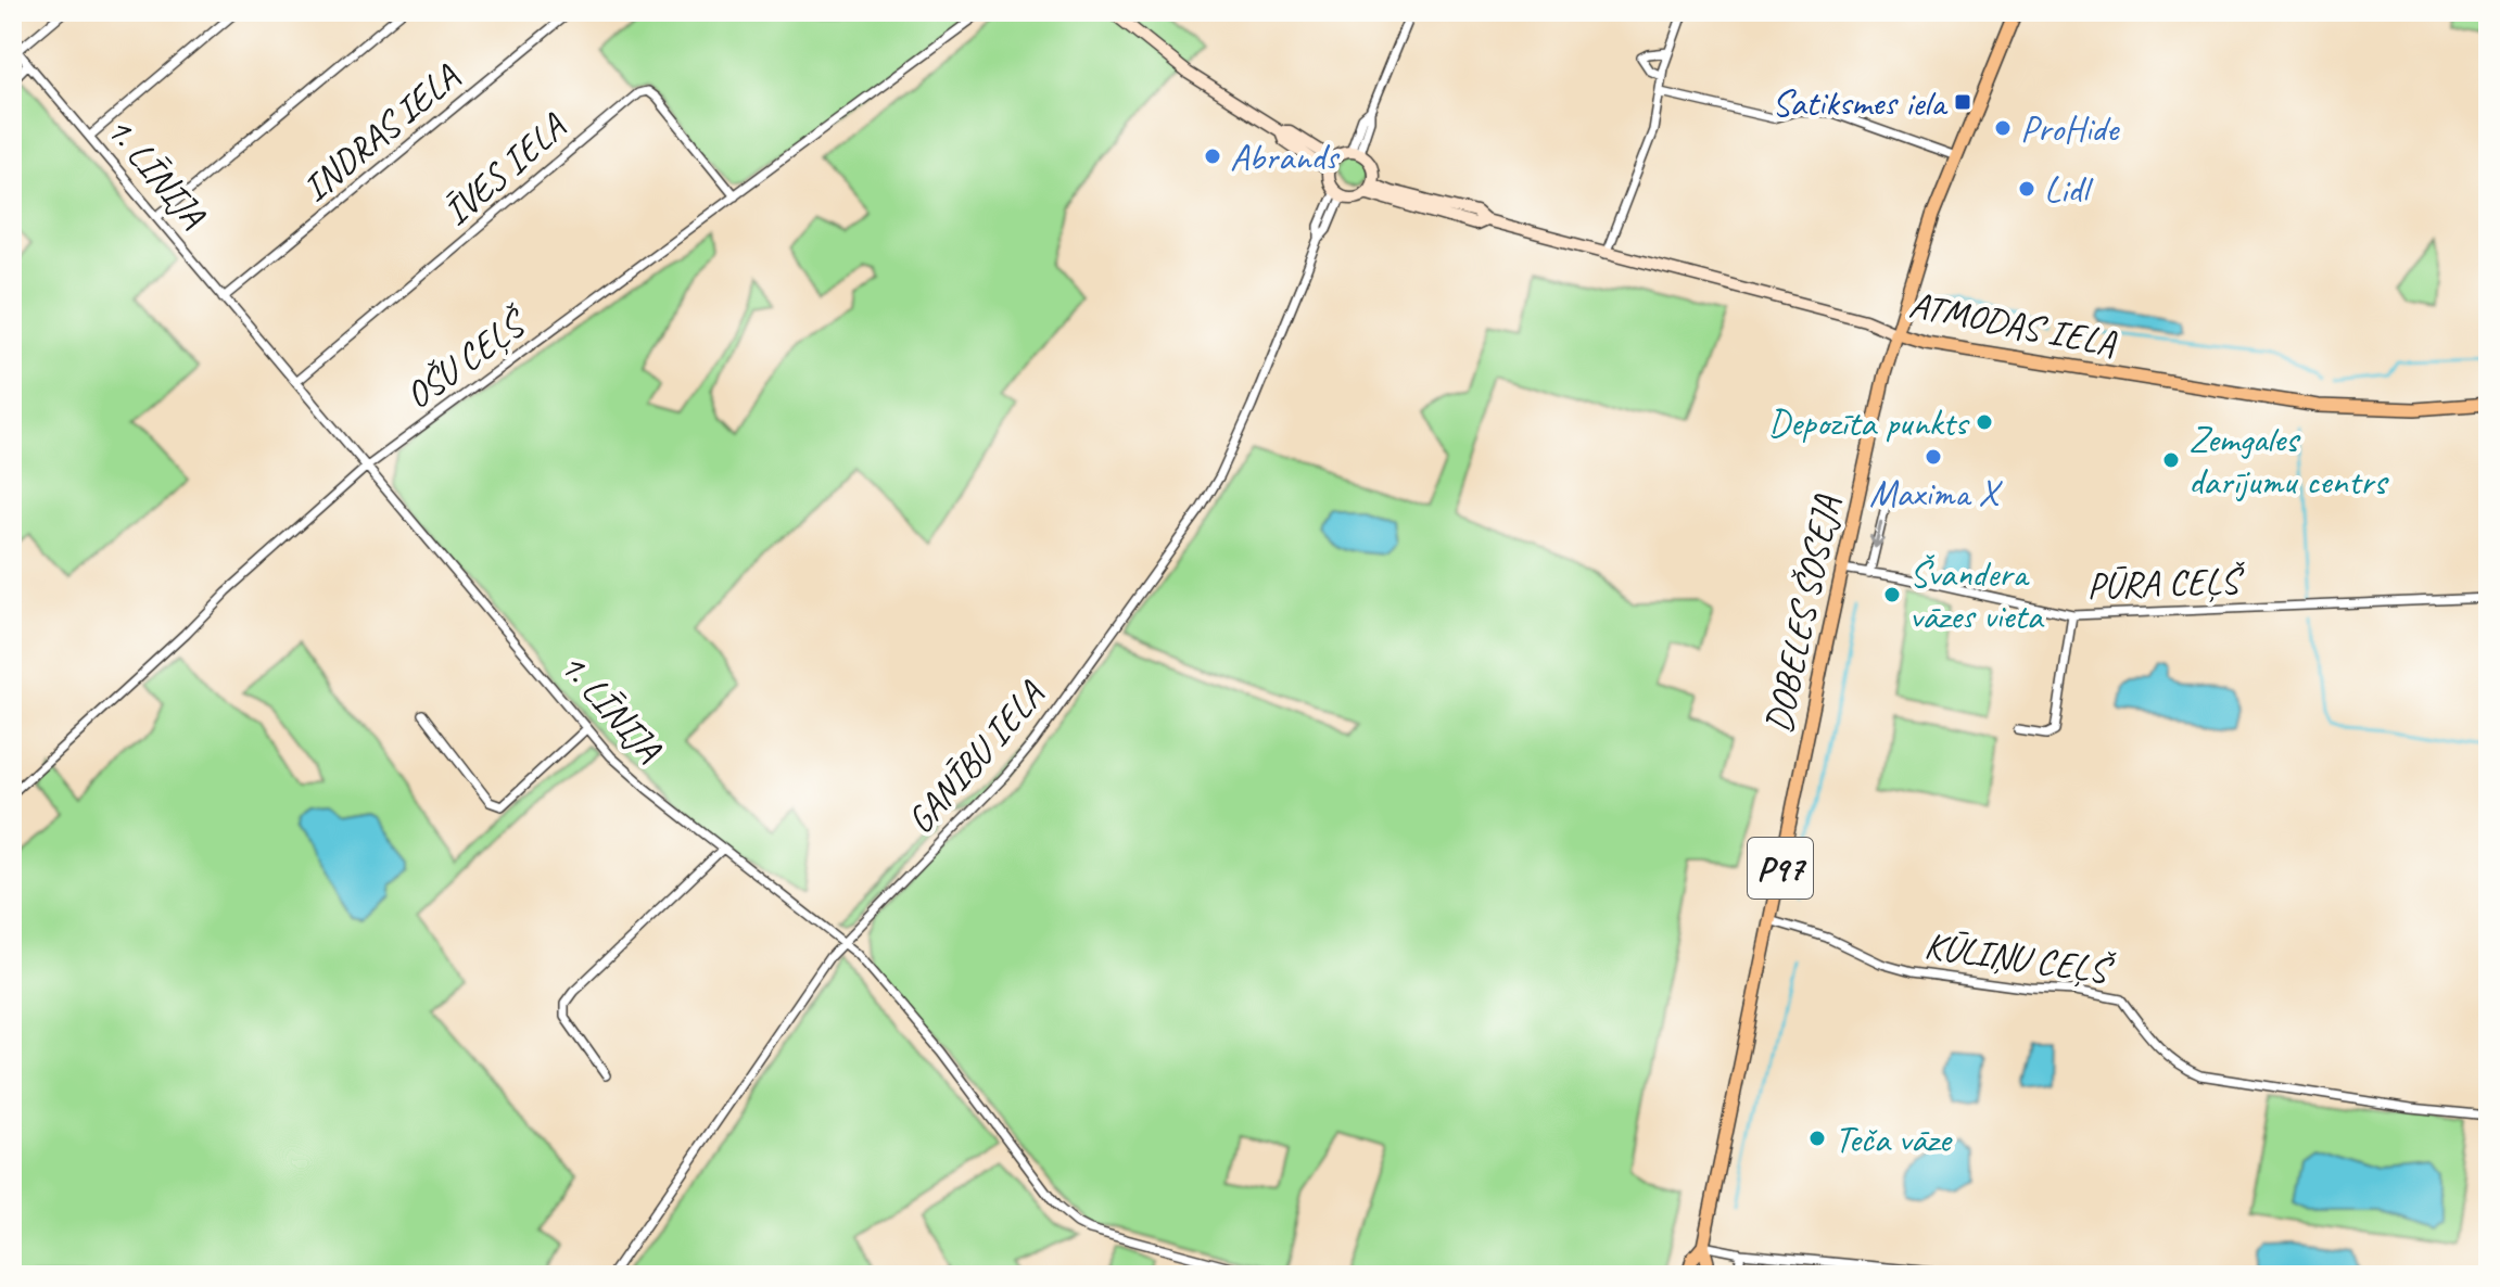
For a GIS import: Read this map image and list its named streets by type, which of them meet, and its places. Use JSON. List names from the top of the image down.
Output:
{
  "streets": {
    "main road": ["ATMODAS IELA", "DOBELES ŠOSEJA", "P97"],
    "street": [
      "INDRAS IELA",
      "ĪVES IELA",
      "1. LĪNIJA",
      "OŠU CEĻŠ",
      "PŪRA CEĻŠ",
      "GANĪBU IELA",
      "KŪLIŅU CEĻŠ"
    ]
  },
  "crossings": [
    ["INDRAS IELA", "1. LĪNIJA"],
    ["ĪVES IELA", "1. LĪNIJA"],
    ["ĪVES IELA", "OŠU CEĻŠ"],
    ["1. LĪNIJA", "OŠU CEĻŠ"],
    ["1. LĪNIJA", "GANĪBU IELA"],
    ["ATMODAS IELA", "DOBELES ŠOSEJA"],
    ["ATMODAS IELA", "GANĪBU IELA"],
    ["PŪRA CEĻŠ", "DOBELES ŠOSEJA"],
    ["DOBELES ŠOSEJA", "KŪLIŅU CEĻŠ"]
  ],
  "places": {
    "transit": ["Satiksmes iela"],
    "other": [
      "ProHide",
      "Abrands",
      "Lidl",
      "Depozīta punkts",
      "Maxima X",
      "Zemgales darījumu centrs",
      "Švandera vāzes vieta",
      "Teča vāze"
    ]
  }
}
